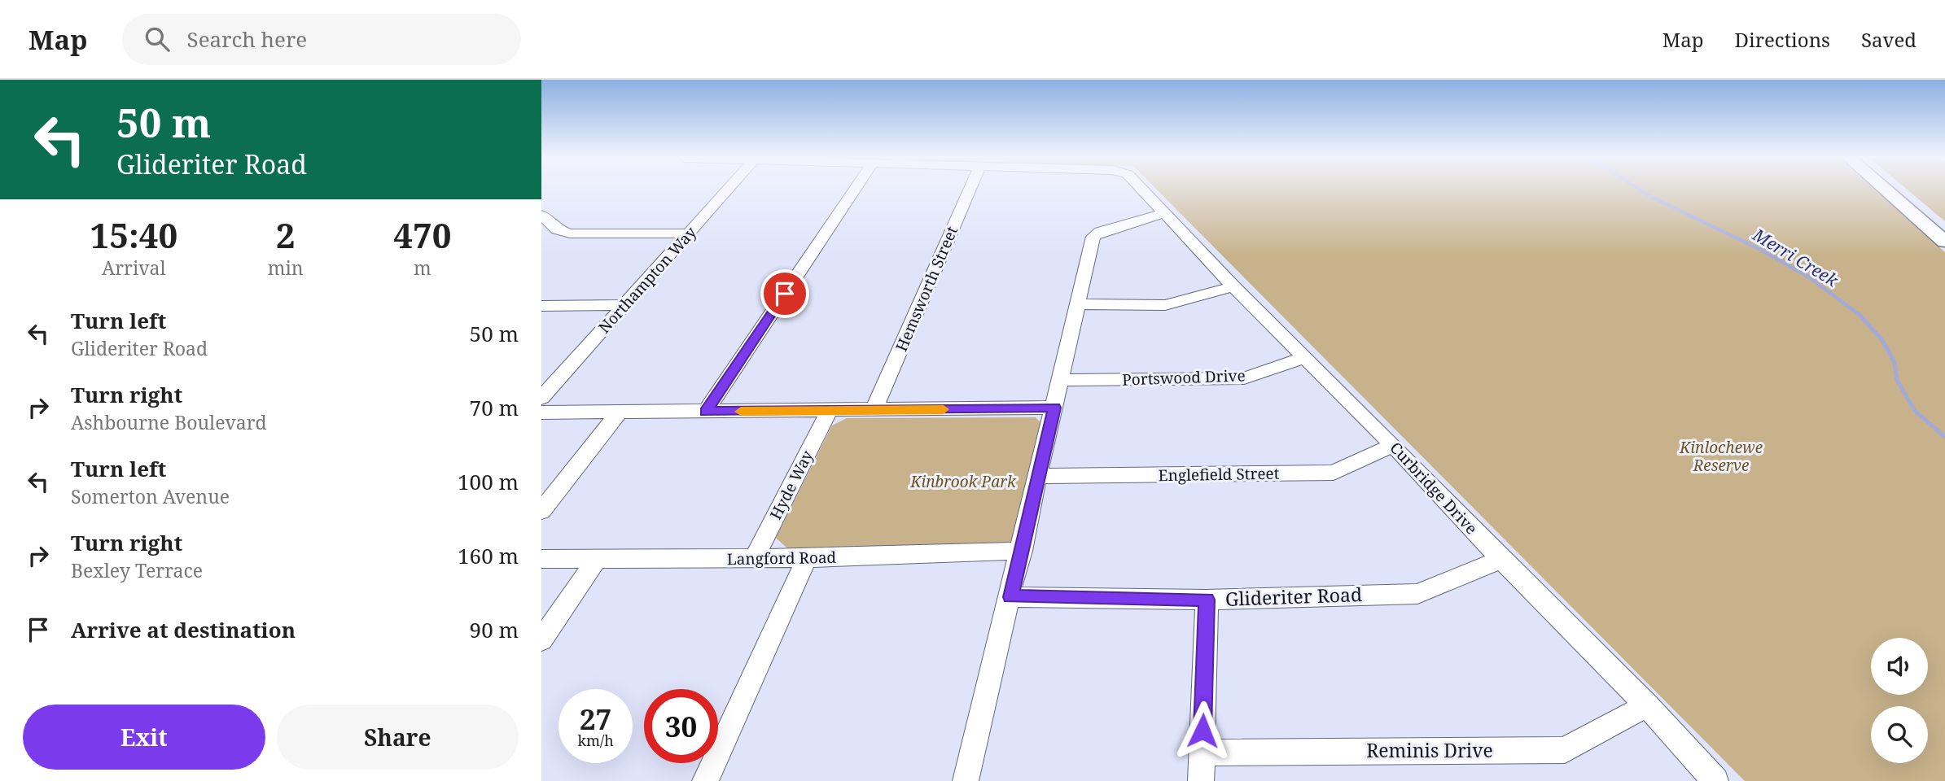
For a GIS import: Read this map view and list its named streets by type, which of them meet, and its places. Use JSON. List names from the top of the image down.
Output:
{
  "streets": {
    "street": [
      "Northampton Way",
      "Hemsworth Street",
      "Portswood Drive",
      "Englefield Street",
      "Hyde Way",
      "Curbridge Drive",
      "Langford Road",
      "Glideriter Road",
      "Reminis Drive"
    ]
  },
  "crossings": [
    ["Portswood Drive", "Curbridge Drive"],
    ["Englefield Street", "Curbridge Drive"],
    ["Hyde Way", "Langford Road"],
    ["Curbridge Drive", "Glideriter Road"],
    ["Curbridge Drive", "Reminis Drive"]
  ],
  "water": ["Merri Creek"],
  "parks": ["Kinlochewe Reserve", "Kinbrook Park"],
  "page": {
    "header": "Map",
    "search": "Search here",
    "nav": ["Map", "Directions", "Saved"],
    "turn": ["50 m", "Glideriter Road"],
    "eta": [
      "15:40",
      "Arrival",
      "2",
      "min",
      "470",
      "m"
    ],
    "list": [
      {
        "name": "Turn left",
        "note": "Glideriter Road",
        "value": "50 m"
      },
      {
        "name": "Turn right",
        "note": "Ashbourne Boulevard",
        "value": "70 m"
      },
      {
        "name": "Turn left",
        "note": "Somerton Avenue",
        "value": "100 m"
      },
      {
        "name": "Turn right",
        "note": "Bexley Terrace",
        "value": "160 m"
      },
      {
        "name": "Arrive at destination",
        "value": "90 m"
      }
    ],
    "speed": "27 km/h",
    "limit": "30",
    "buttons": ["Exit", "Share"]
  }
}
